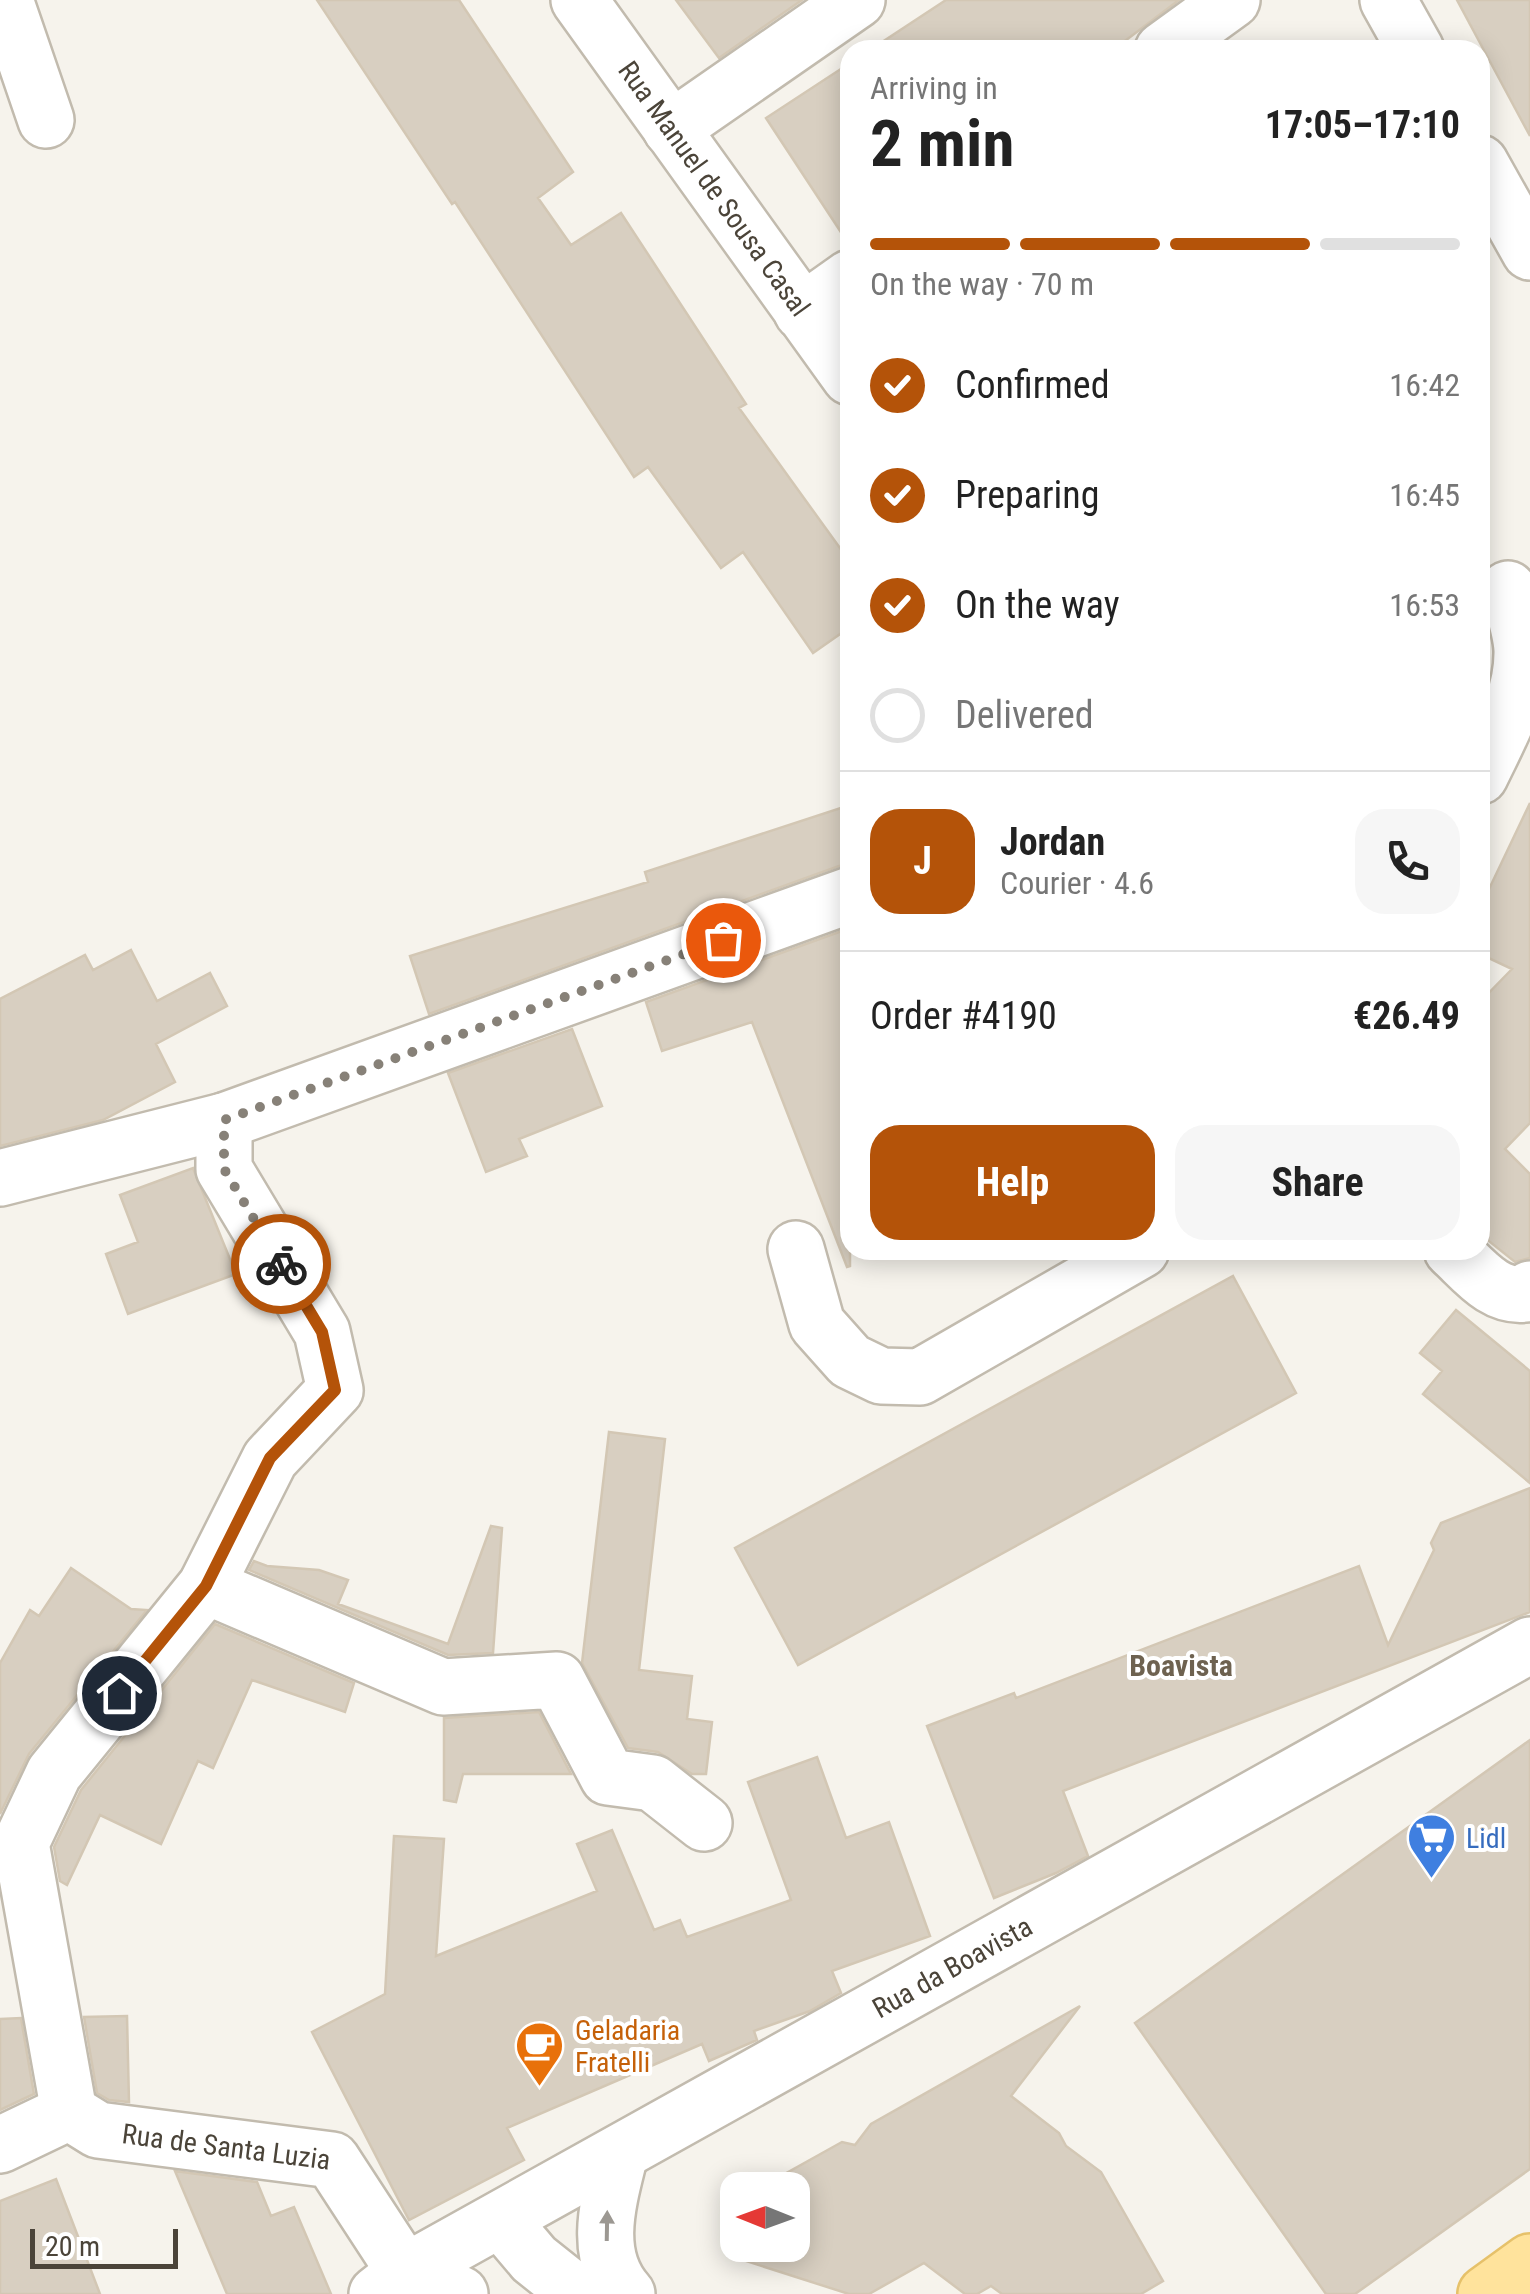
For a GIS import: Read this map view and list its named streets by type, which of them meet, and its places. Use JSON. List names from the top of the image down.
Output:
{
  "streets": {
    "street": ["Rua Manuel de Sousa Casal", "Rua da Boavista", "Rua de Santa Luzia"]
  },
  "crossings": [
    ["Rua da Boavista", "Rua de Santa Luzia"]
  ],
  "districts": ["Boavista"],
  "places": {
    "supermarket": ["Lidl"],
    "cafe": ["Geladaria Fratelli"]
  },
  "scale_bar": "20 m",
  "north": "left",
  "page": {
    "heading": ["2 min", "Arriving in", "17:05–17:10"],
    "panel": [
      "Jordan",
      "Courier · 4.6",
      "Order #4190",
      "€26.49"
    ],
    "bar": "On the way · 70 m",
    "list": [
      ["Confirmed", "16:42"],
      ["Preparing", "16:45"],
      ["On the way", "16:53"],
      "Delivered"
    ],
    "round": "J",
    "buttons": ["Help", "Share"],
    "scale": "20 m"
  }
}
